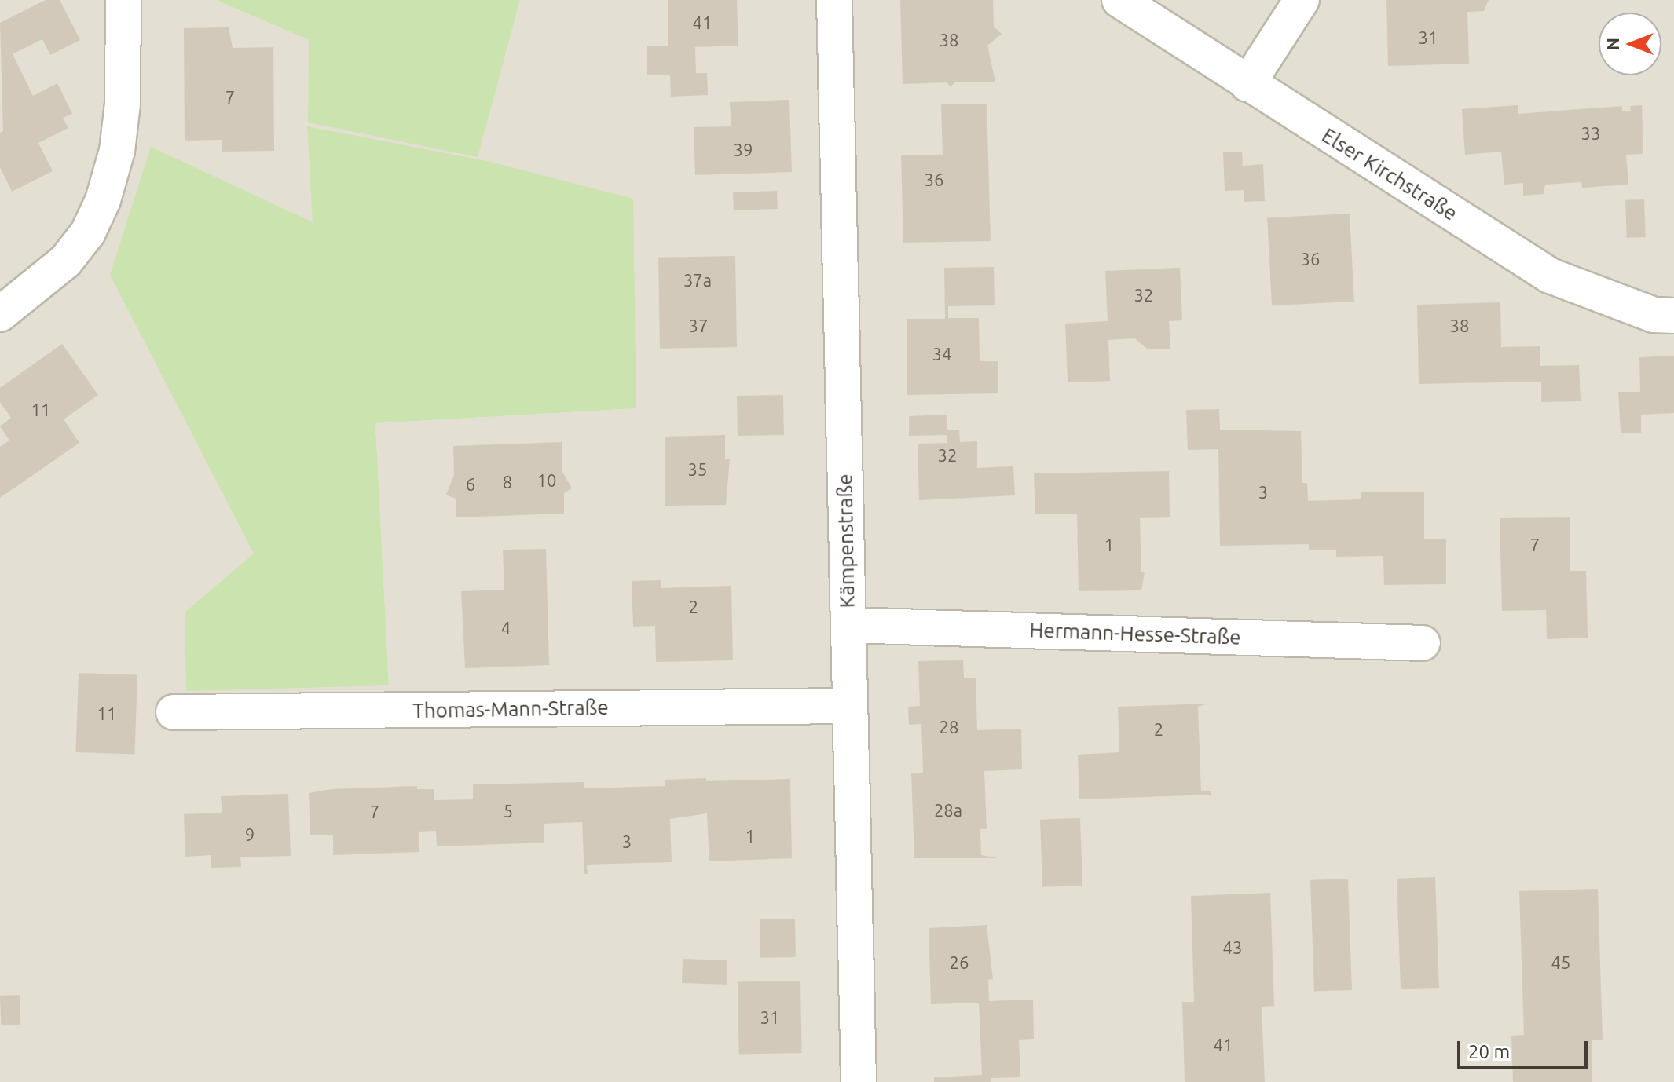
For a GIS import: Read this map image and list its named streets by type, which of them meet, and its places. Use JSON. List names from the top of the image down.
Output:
{
  "streets": {
    "street": [
      "Elser Kirchstraße",
      "Kämpenstraße",
      "Hermann-Hesse-Straße",
      "Thomas-Mann-Straße"
    ]
  },
  "crossings": [
    ["Kämpenstraße", "Hermann-Hesse-Straße"],
    ["Kämpenstraße", "Thomas-Mann-Straße"]
  ],
  "house_numbers": [
    "41",
    "31",
    "38",
    "7",
    "33",
    "39",
    "36",
    "36",
    "37a",
    "32",
    "37",
    "38",
    "34",
    "11",
    "32",
    "35",
    "10",
    "8",
    "6",
    "3",
    "1",
    "7",
    "2",
    "4",
    "11",
    "28",
    "2",
    "28a",
    "5",
    "7",
    "9",
    "1",
    "3",
    "43",
    "26",
    "45",
    "31",
    "41"
  ],
  "scale_bar": "20 m",
  "north": "left"
}
